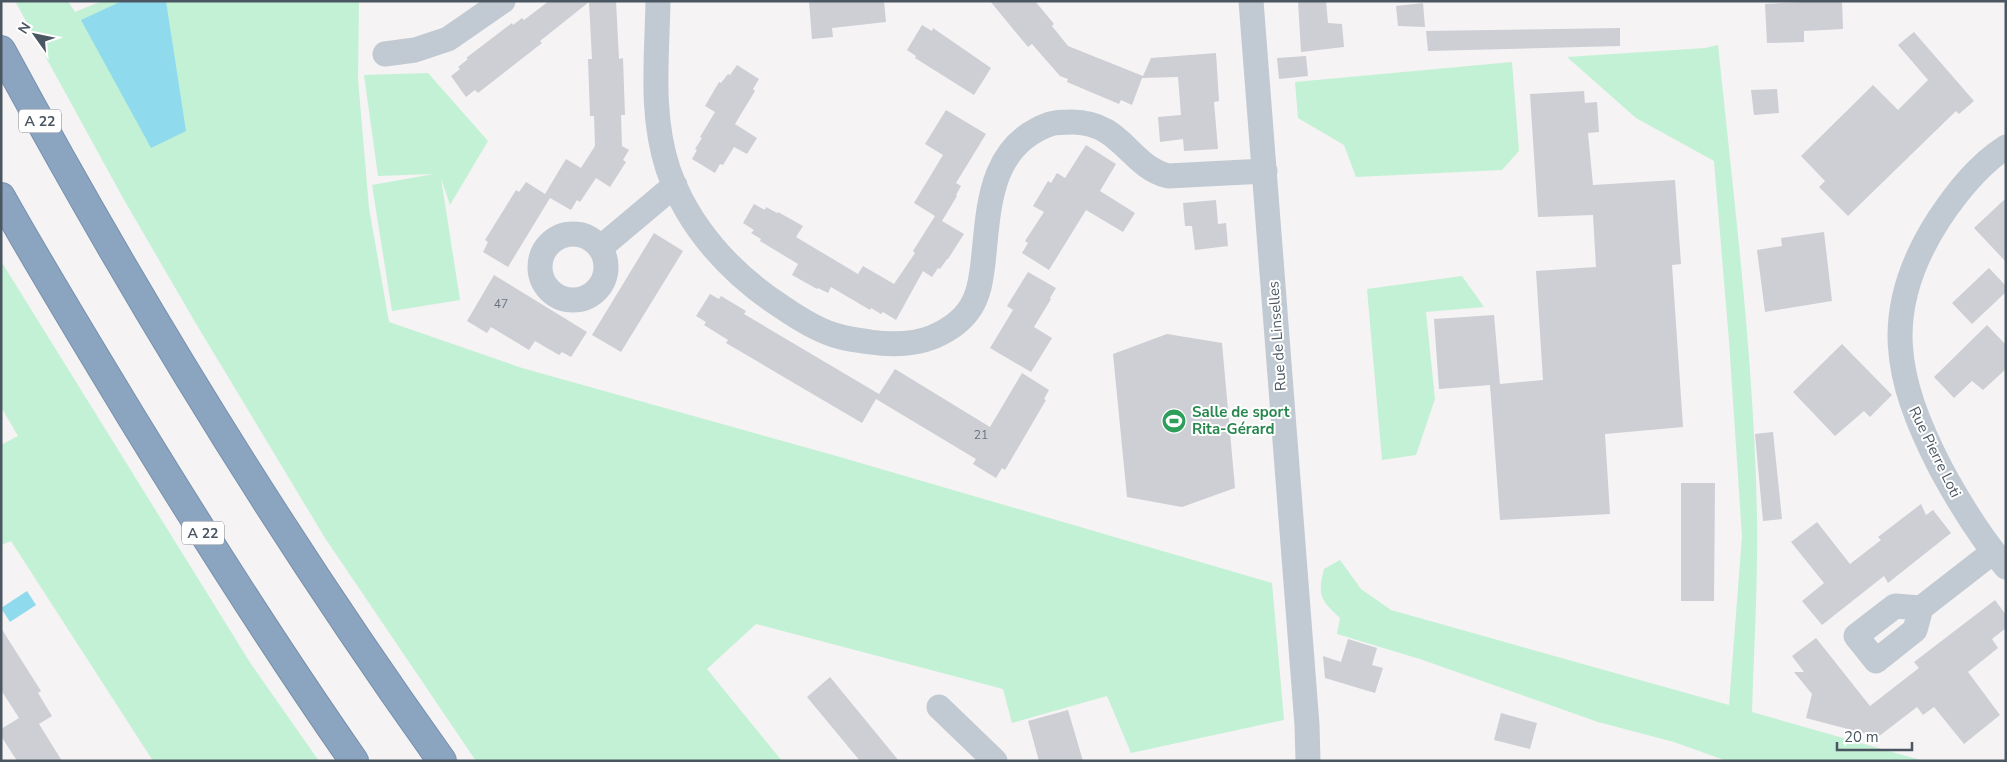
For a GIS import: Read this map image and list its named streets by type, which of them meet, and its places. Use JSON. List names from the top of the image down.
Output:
{
  "streets": {
    "highway": ["A 22"],
    "street": ["Rue de Linselles", "Rue Pierre Loti"]
  },
  "places": {
    "sports": ["Salle de sport Rita-Gérard"]
  },
  "house_numbers": ["47", "21"],
  "scale_bar": "20 m",
  "north": "top left"
}
